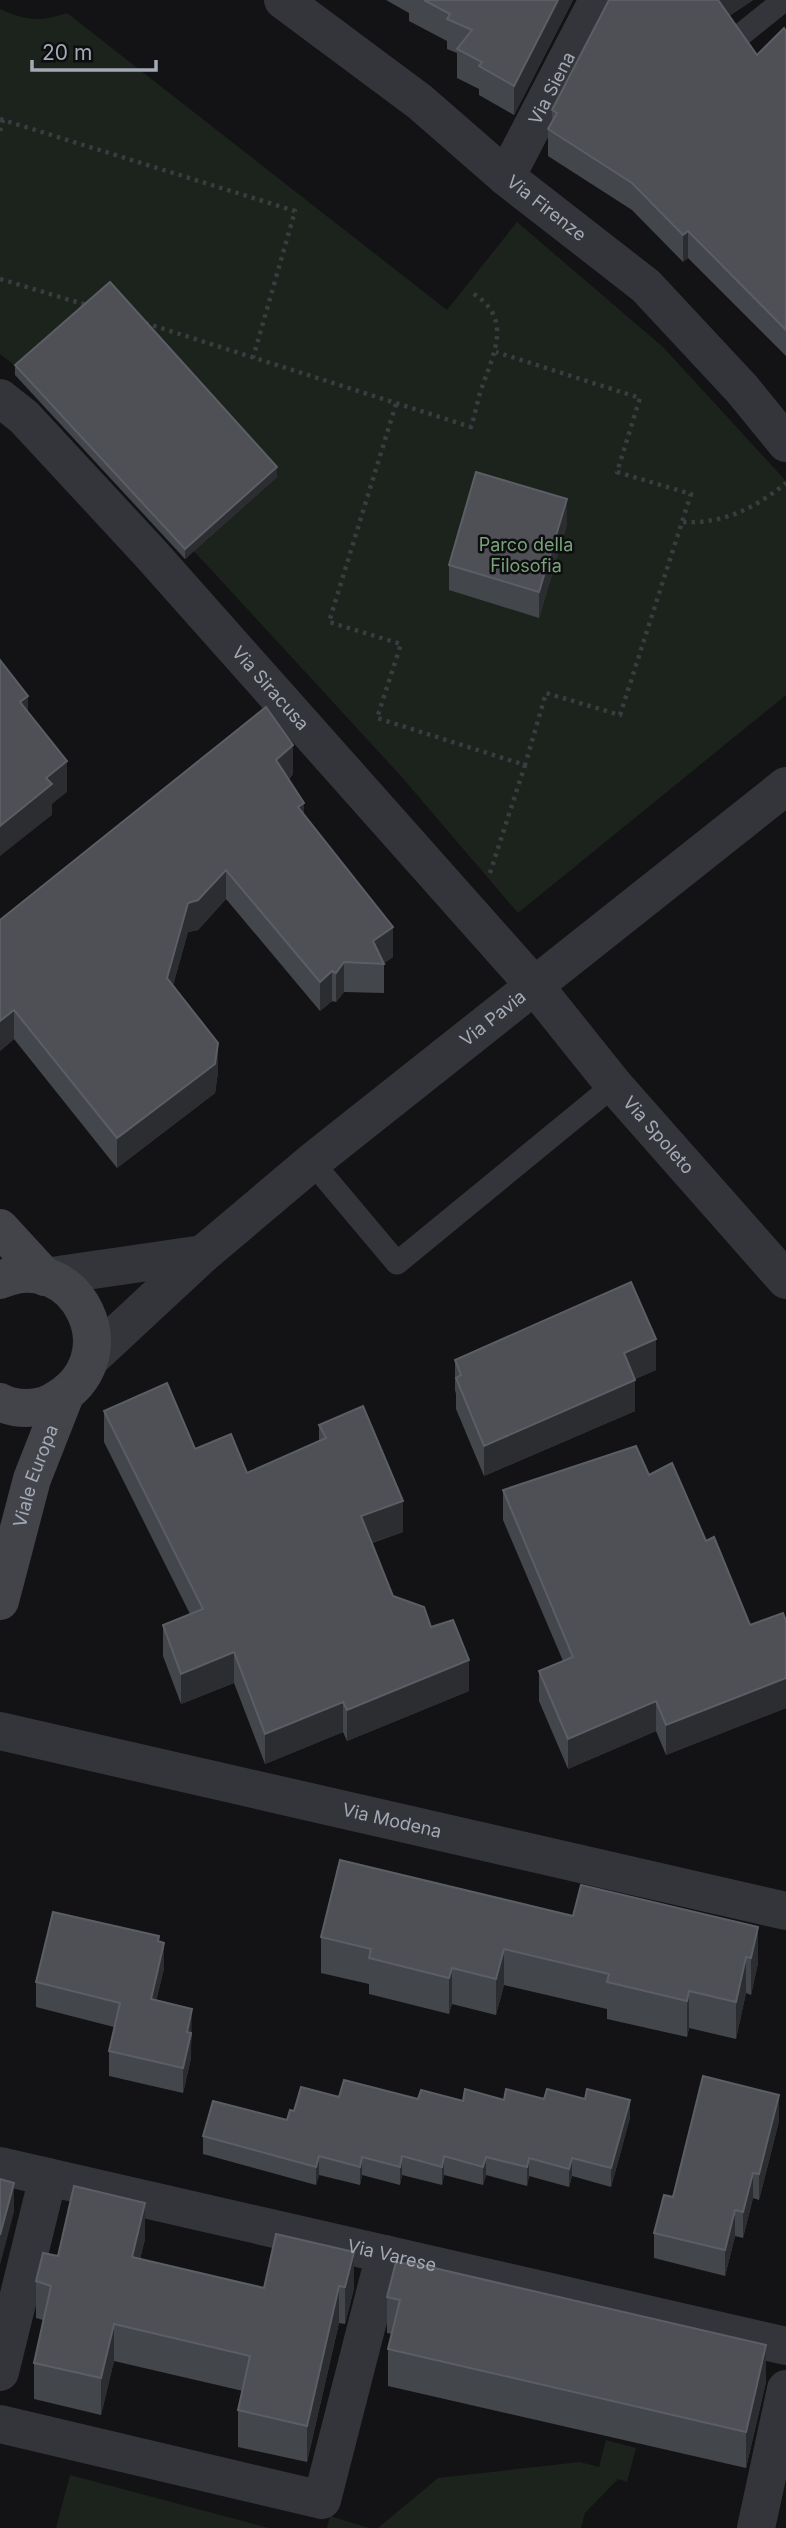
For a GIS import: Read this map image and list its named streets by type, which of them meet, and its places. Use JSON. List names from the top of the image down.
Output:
{
  "streets": {
    "street": [
      "Via Siena",
      "Via Firenze",
      "Via Siracusa",
      "Via Pavia",
      "Via Spoleto",
      "Viale Europa",
      "Via Modena",
      "Via Varese"
    ]
  },
  "crossings": [
    ["Via Siena", "Via Firenze"],
    ["Via Siracusa", "Via Pavia"],
    ["Via Siracusa", "Via Spoleto"],
    ["Via Pavia", "Via Spoleto"],
    ["Via Pavia", "Viale Europa"]
  ],
  "parks": ["Parco della Filosofia"],
  "scale_bar": "20 m"
}
